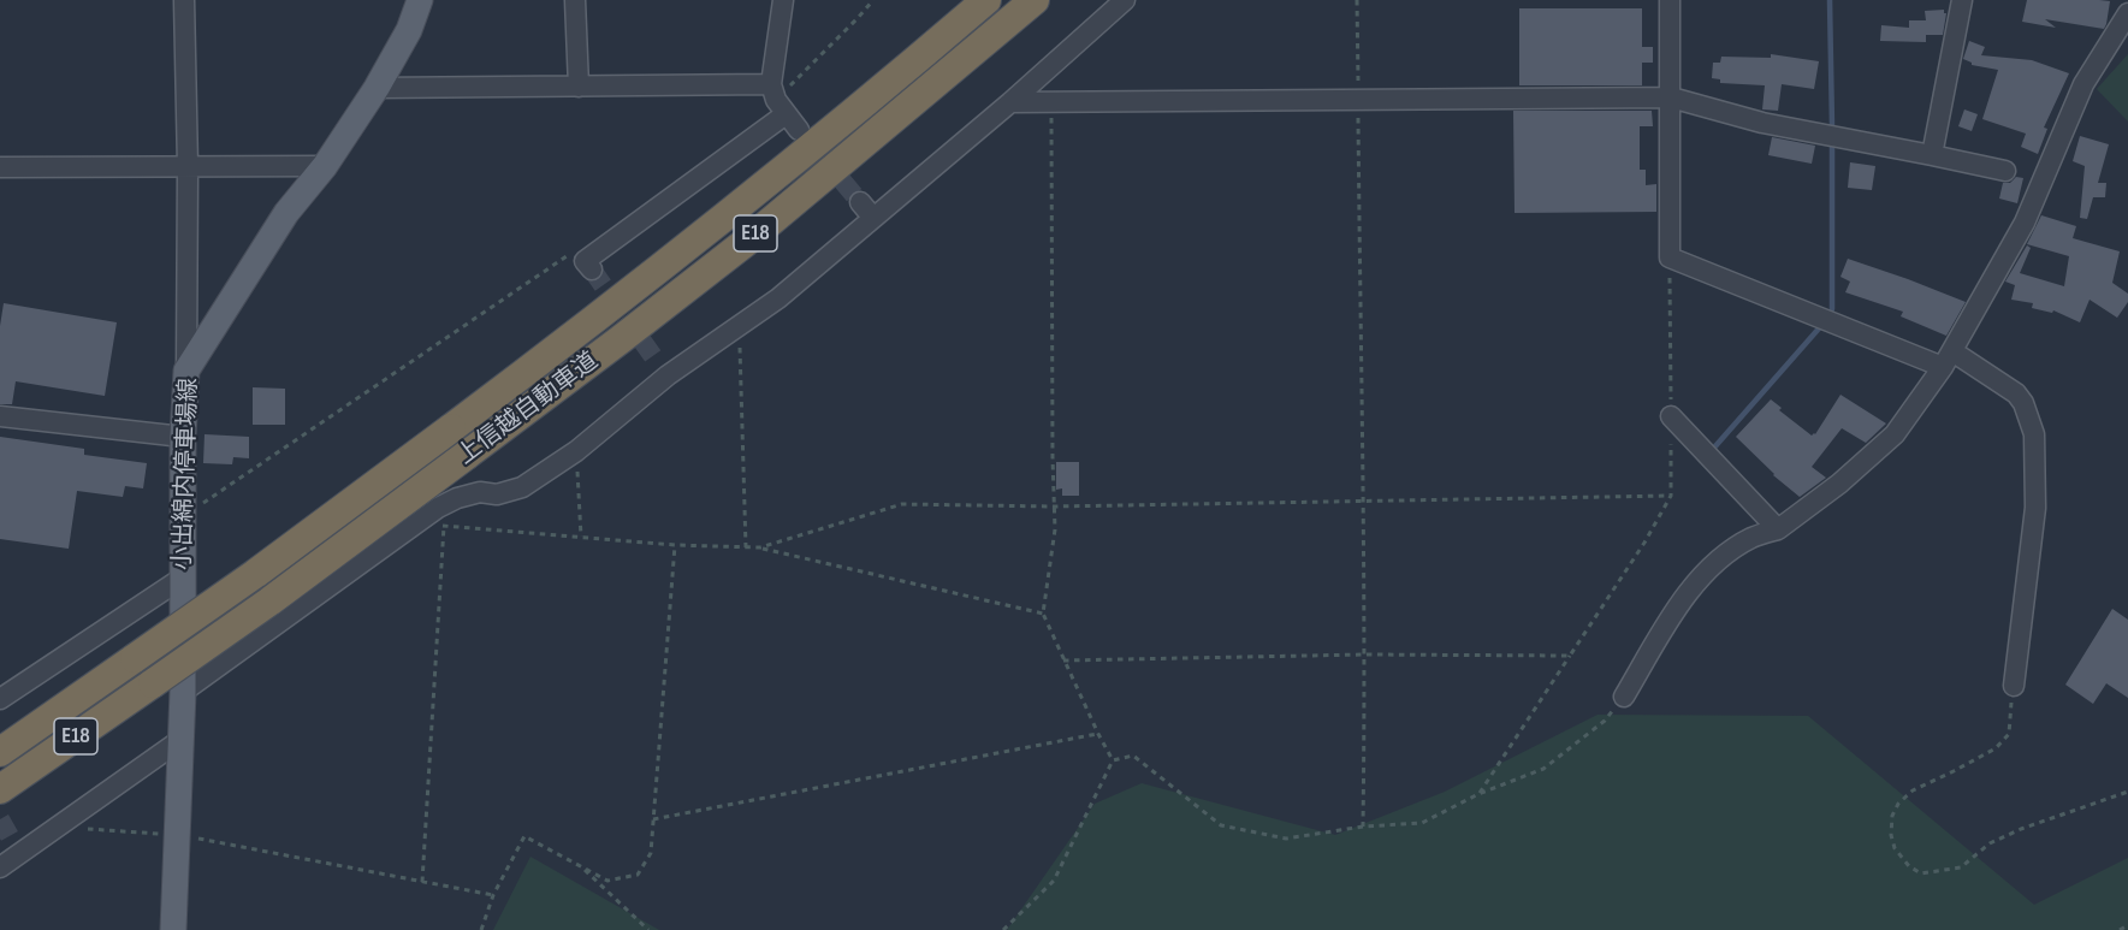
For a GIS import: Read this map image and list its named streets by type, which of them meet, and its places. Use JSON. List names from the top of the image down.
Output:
{
  "streets": {
    "highway": ["E18", "上信越自動車道"],
    "main road": ["小出綿内停車場線"]
  }
}
